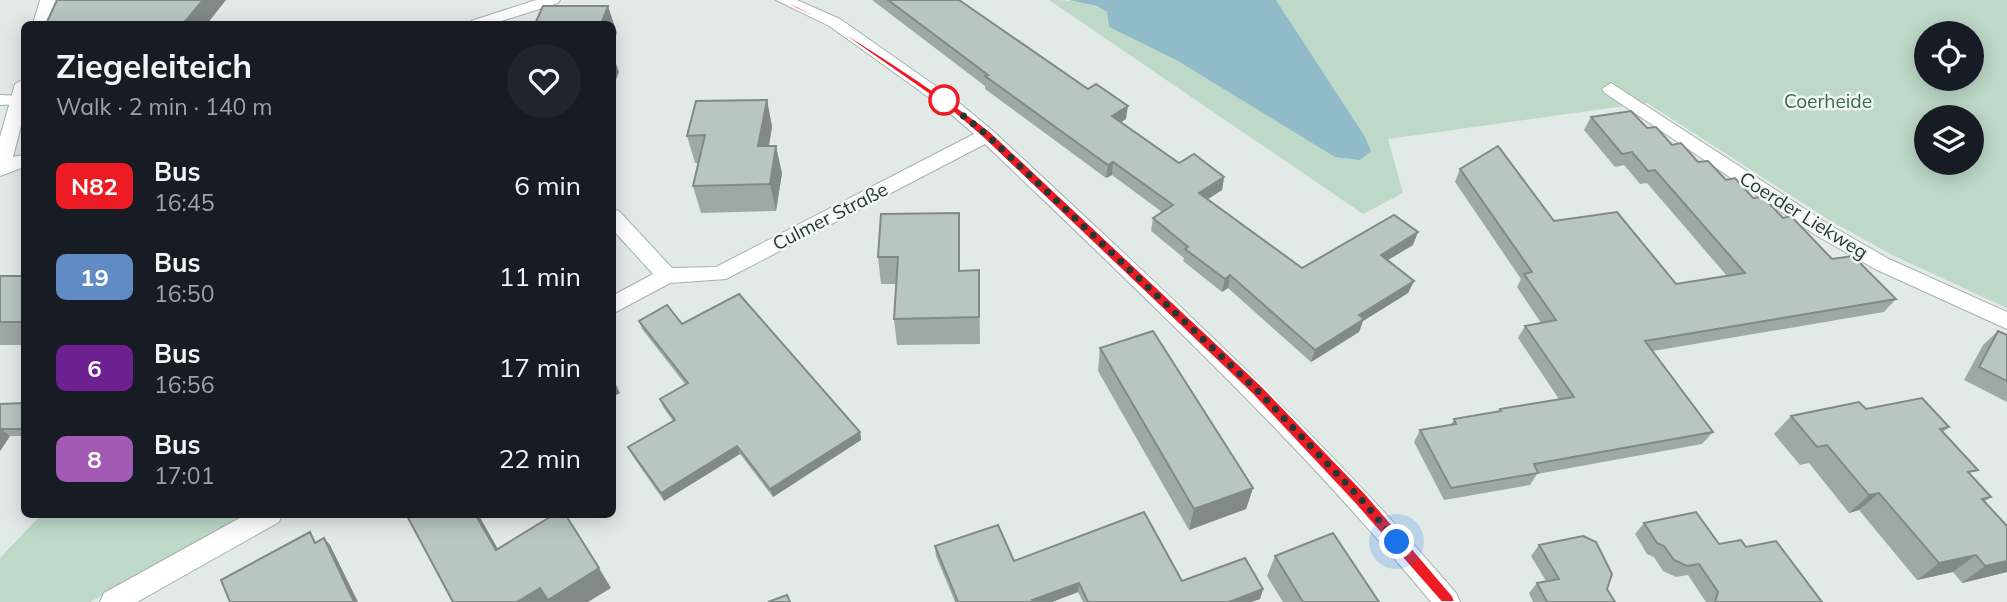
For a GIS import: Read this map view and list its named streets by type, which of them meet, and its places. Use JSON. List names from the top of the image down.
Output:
{
  "streets": {
    "street": ["Coerder Liekweg", "Culmer Straße"]
  },
  "parks": ["Coerheide"],
  "lines": ["bus line N82"],
  "page": {
    "heading": ["Ziegeleiteich", "Walk · 2 min · 140 m"],
    "list": [
      {
        "mark": "N82",
        "name": "Bus",
        "note": "16:45",
        "value": "6 min"
      },
      {
        "mark": "19",
        "name": "Bus",
        "note": "16:50",
        "value": "11 min"
      },
      {
        "mark": "6",
        "name": "Bus",
        "note": "16:56",
        "value": "17 min"
      },
      {
        "mark": "8",
        "name": "Bus",
        "note": "17:01",
        "value": "22 min"
      }
    ]
  }
}
